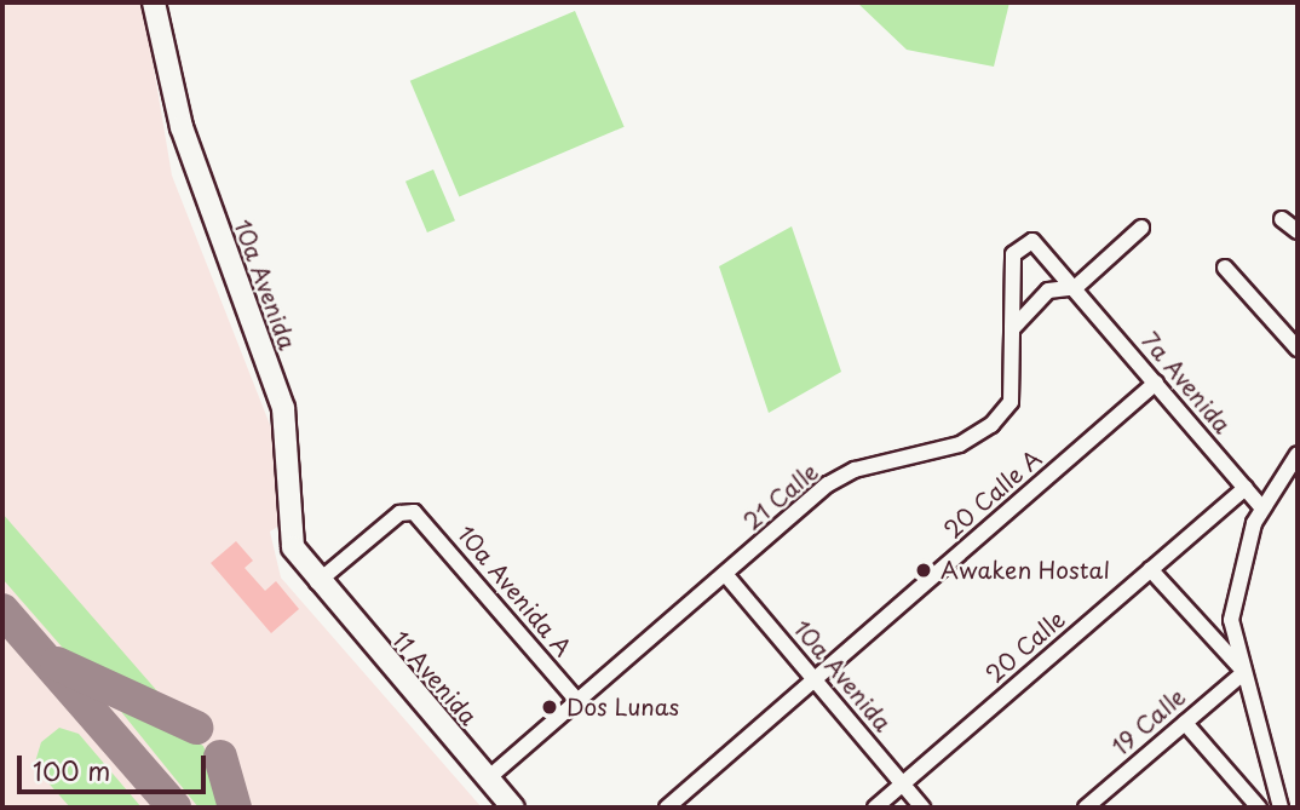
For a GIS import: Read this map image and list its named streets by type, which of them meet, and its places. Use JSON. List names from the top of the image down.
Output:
{
  "streets": {
    "main road": ["10a Avenida", "11 Avenida"],
    "street": [
      "7a Avenida",
      "20 Calle A",
      "21 Calle",
      "10a Avenida A",
      "20 Calle",
      "19 Calle"
    ]
  },
  "crossings": [
    ["10a Avenida", "20 Calle A"],
    ["10a Avenida", "21 Calle"],
    ["10a Avenida", "10a Avenida A"],
    ["10a Avenida", "20 Calle"],
    ["10a Avenida", "11 Avenida"],
    ["7a Avenida", "20 Calle A"],
    ["7a Avenida", "21 Calle"],
    ["7a Avenida", "20 Calle"],
    ["21 Calle", "10a Avenida A"],
    ["21 Calle", "11 Avenida"],
    ["10a Avenida A", "11 Avenida"]
  ],
  "places": ["Awaken Hostal", "Dos Lunas"],
  "scale_bar": "100 m"
}
